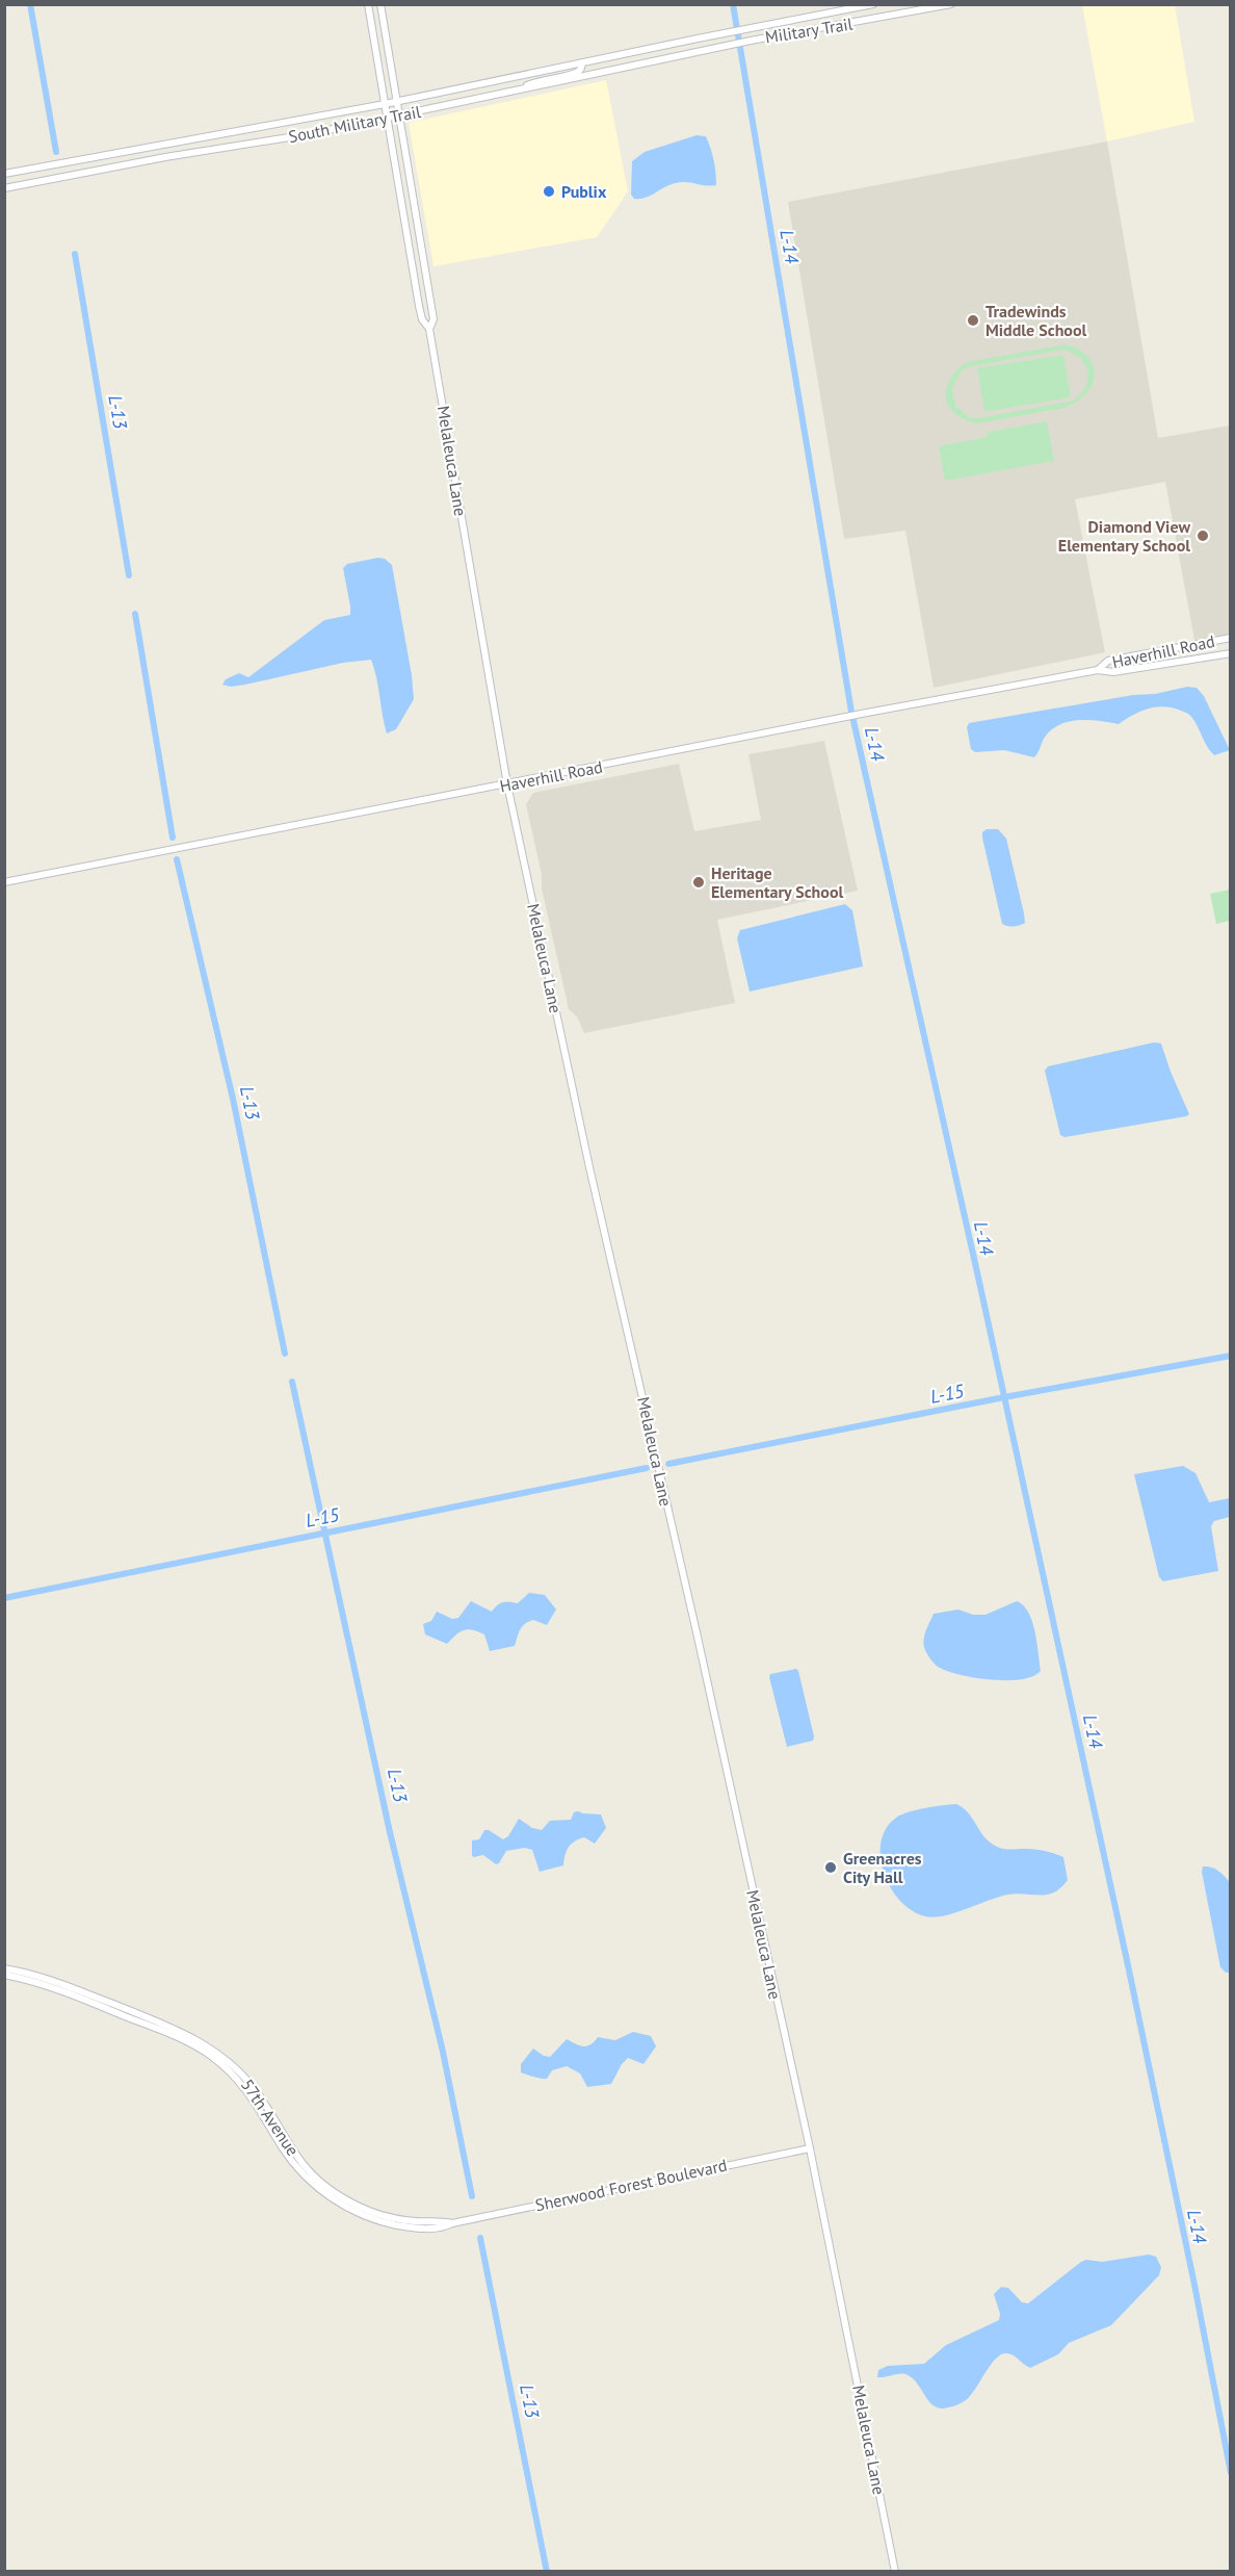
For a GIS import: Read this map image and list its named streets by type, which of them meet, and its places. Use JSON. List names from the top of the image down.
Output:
{
  "streets": {
    "street": [
      "Military Trail",
      "South Military Trail",
      "Melaleuca Lane",
      "Haverhill Road",
      "57th Avenue",
      "Sherwood Forest Boulevard"
    ]
  },
  "crossings": [
    ["Military Trail", "South Military Trail"],
    ["South Military Trail", "Melaleuca Lane"],
    ["Melaleuca Lane", "Haverhill Road"],
    ["Melaleuca Lane", "Sherwood Forest Boulevard"],
    ["57th Avenue", "Sherwood Forest Boulevard"]
  ],
  "water": ["L-14", "L-13", "L-15"],
  "places": [
    "Publix",
    "Tradewinds Middle School",
    "Diamond View Elementary School",
    "Heritage Elementary School",
    "Greenacres City Hall"
  ]
}
